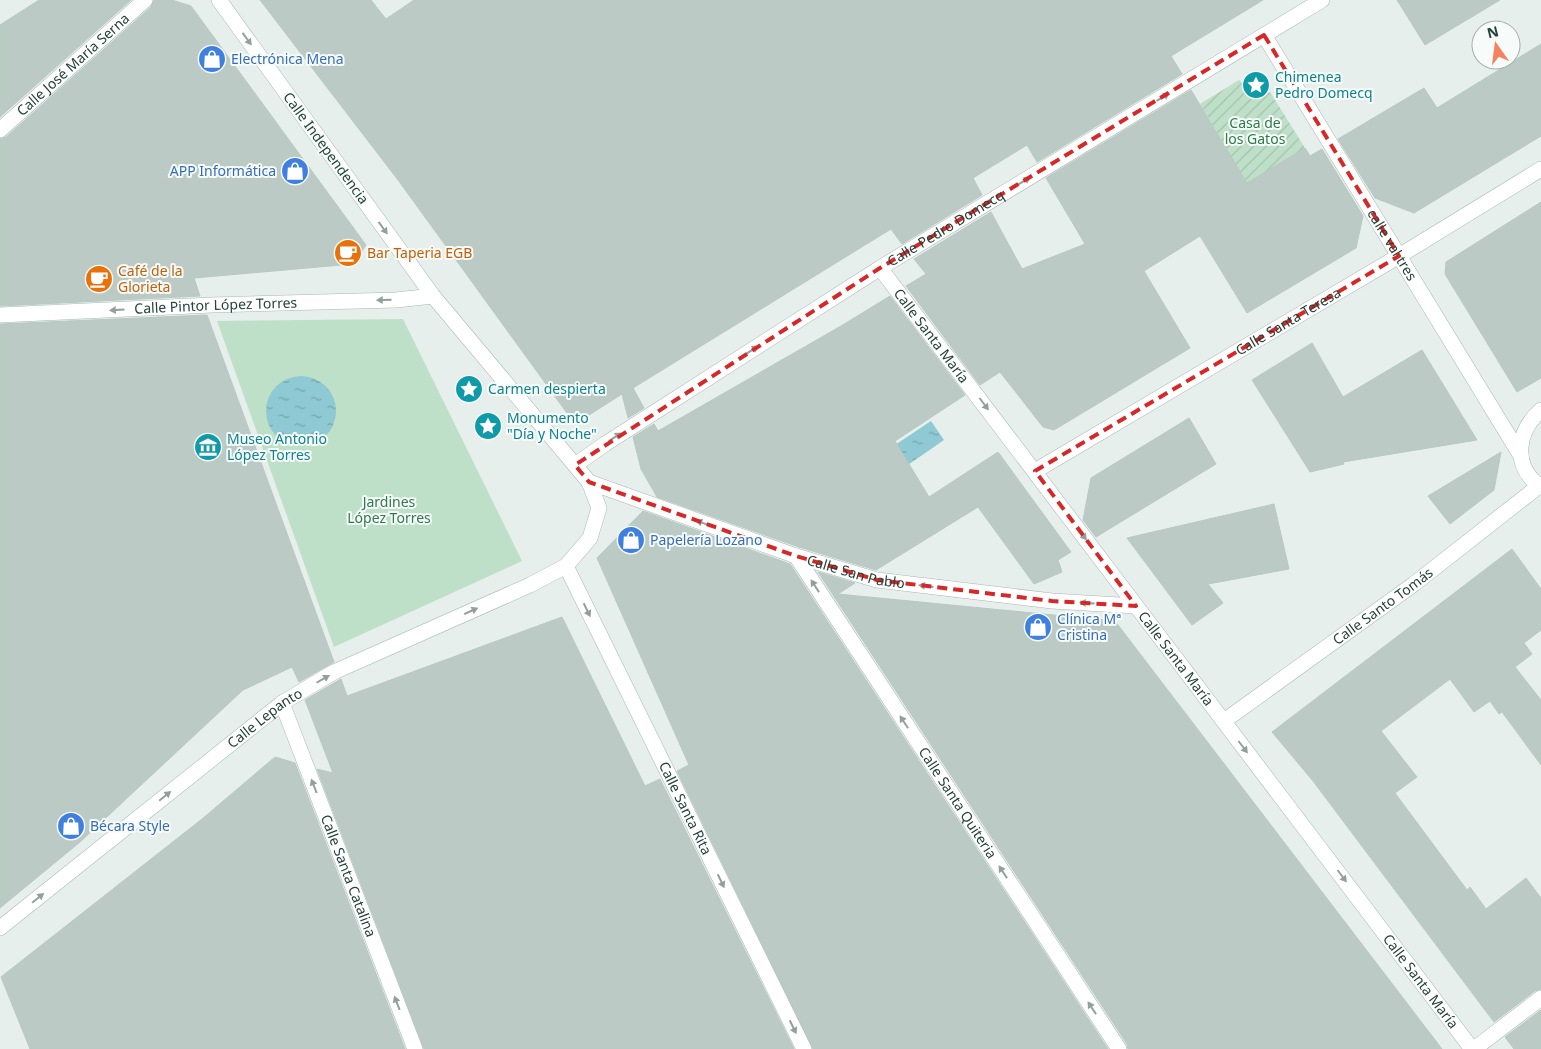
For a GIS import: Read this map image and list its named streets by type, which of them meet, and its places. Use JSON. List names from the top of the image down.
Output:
{
  "streets": {
    "street": [
      "Calle José María Serna",
      "Calle Independencia",
      "Calle Pedro Domecq",
      "calle val tres",
      "Calle Pintor López Torres",
      "Calle Santa Teresa",
      "Calle Santa María",
      "Calle San Pablo",
      "Calle Santo Tomás",
      "Calle Lepanto",
      "Calle Santa Quiteria",
      "Calle Santa Rita",
      "Calle Santa Catalina"
    ]
  },
  "crossings": [
    ["Calle Independencia", "Calle Pedro Domecq"],
    ["Calle Independencia", "Calle Pintor López Torres"],
    ["Calle Independencia", "Calle San Pablo"],
    ["Calle Pedro Domecq", "calle val tres"],
    ["Calle Pedro Domecq", "Calle Santa María"],
    ["calle val tres", "Calle Santa Teresa"],
    ["calle val tres", "Calle Santo Tomás"],
    ["Calle Santa Teresa", "Calle Santa María"],
    ["Calle Santa María", "Calle San Pablo"],
    ["Calle Santa María", "Calle Santo Tomás"],
    ["Calle San Pablo", "Calle Santa Quiteria"],
    ["Calle Lepanto", "Calle Santa Rita"],
    ["Calle Lepanto", "Calle Santa Catalina"]
  ],
  "one_way": [
    "Calle Independencia",
    "Calle Pedro Domecq",
    "Calle Pintor López Torres",
    "Calle Santa María",
    "Calle San Pablo",
    "Calle Lepanto",
    "Calle Santa Quiteria",
    "Calle Santa Rita",
    "Calle Santa Catalina"
  ],
  "parks": ["Casa de los Gatos", "Jardines López Torres"],
  "places": {
    "shop": [
      "Electrónica Mena",
      "APP Informática",
      "Papelería Lozano",
      "Clínica Mª Cristina",
      "Bécara Style"
    ],
    "place": ["Chimenea Pedro Domecq", "Carmen despierta", "Monumento \"Día y Noche\""],
    "cafe": ["Bar Taperia EGB", "Café de la Glorieta"],
    "museum": ["Museo Antonio López Torres"]
  },
  "north": "top"
}
